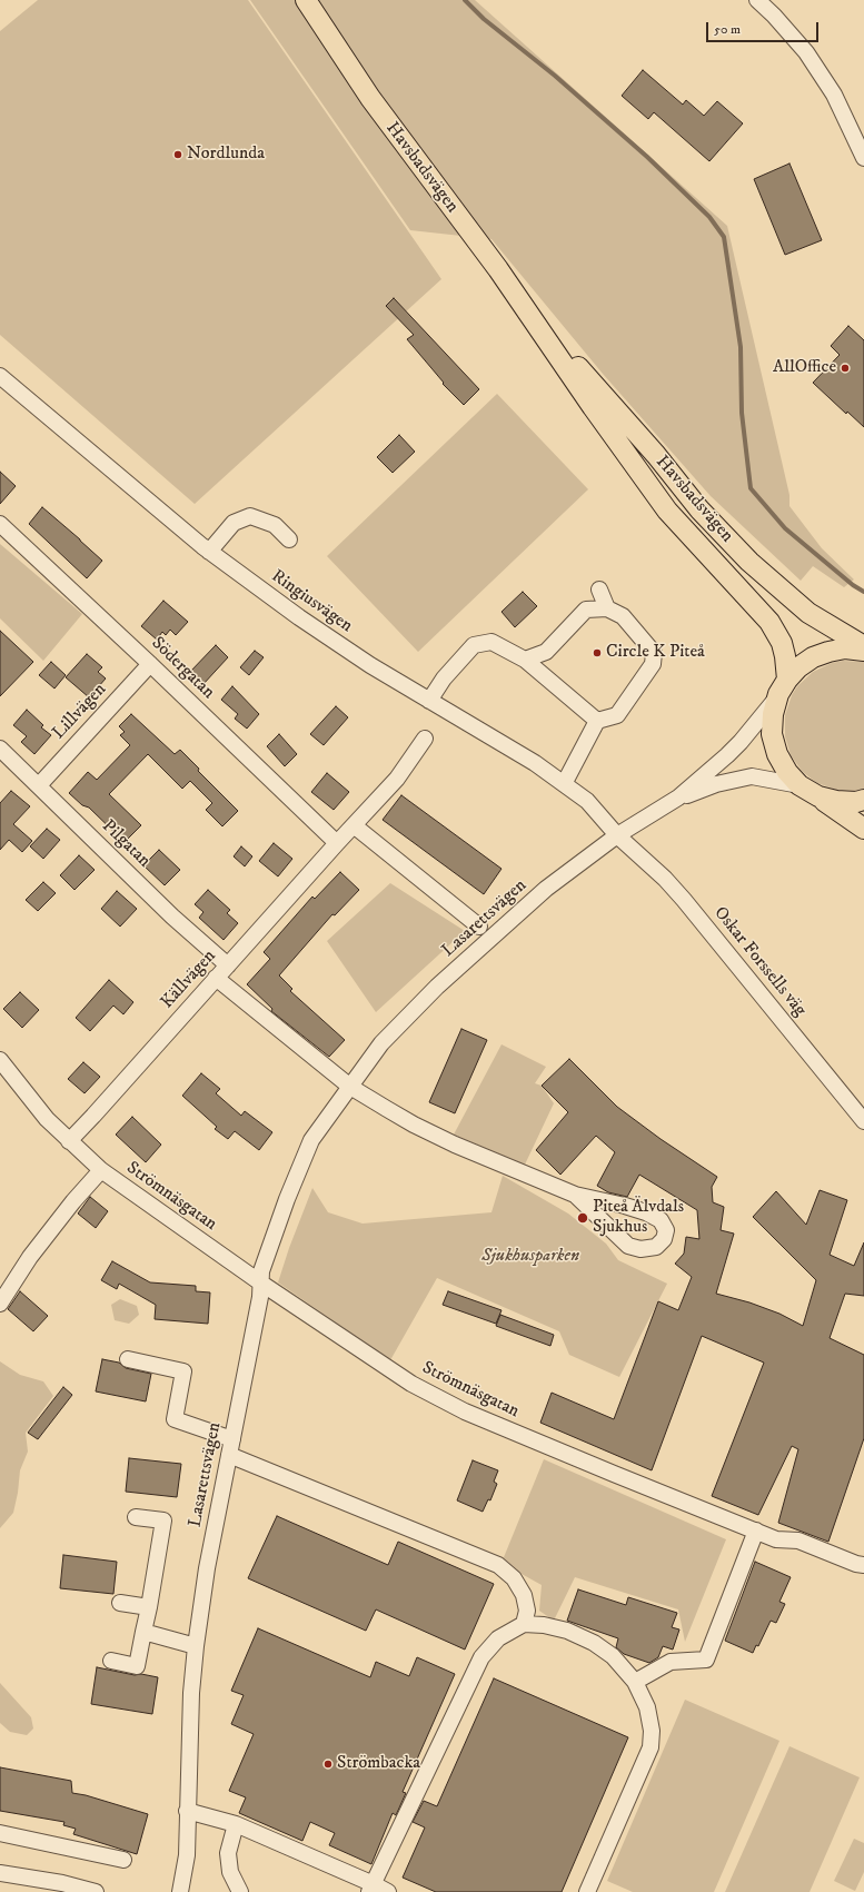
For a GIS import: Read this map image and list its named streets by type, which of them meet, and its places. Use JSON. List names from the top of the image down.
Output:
{
  "streets": {
    "main road": ["Havsbadsvägen"],
    "street": [
      "Ringiusvägen",
      "Södergatan",
      "Lillvägen",
      "Pilgatan",
      "Lasarettsvägen",
      "Oskar Forssells väg",
      "Källvägen",
      "Strömnäsgatan"
    ]
  },
  "crossings": [
    ["Havsbadsvägen", "Lasarettsvägen"],
    ["Ringiusvägen", "Lasarettsvägen"],
    ["Ringiusvägen", "Oskar Forssells väg"],
    ["Södergatan", "Lillvägen"],
    ["Södergatan", "Källvägen"],
    ["Lillvägen", "Pilgatan"],
    ["Pilgatan", "Källvägen"],
    ["Lasarettsvägen", "Oskar Forssells väg"],
    ["Lasarettsvägen", "Strömnäsgatan"],
    ["Källvägen", "Strömnäsgatan"]
  ],
  "parks": ["Sjukhusparken"],
  "places": [
    "Nordlunda",
    "AllOffice",
    "Circle K Piteå",
    "Piteå Älvdals Sjukhus",
    "Strömbacka"
  ],
  "scale_bar": "50 m"
}
